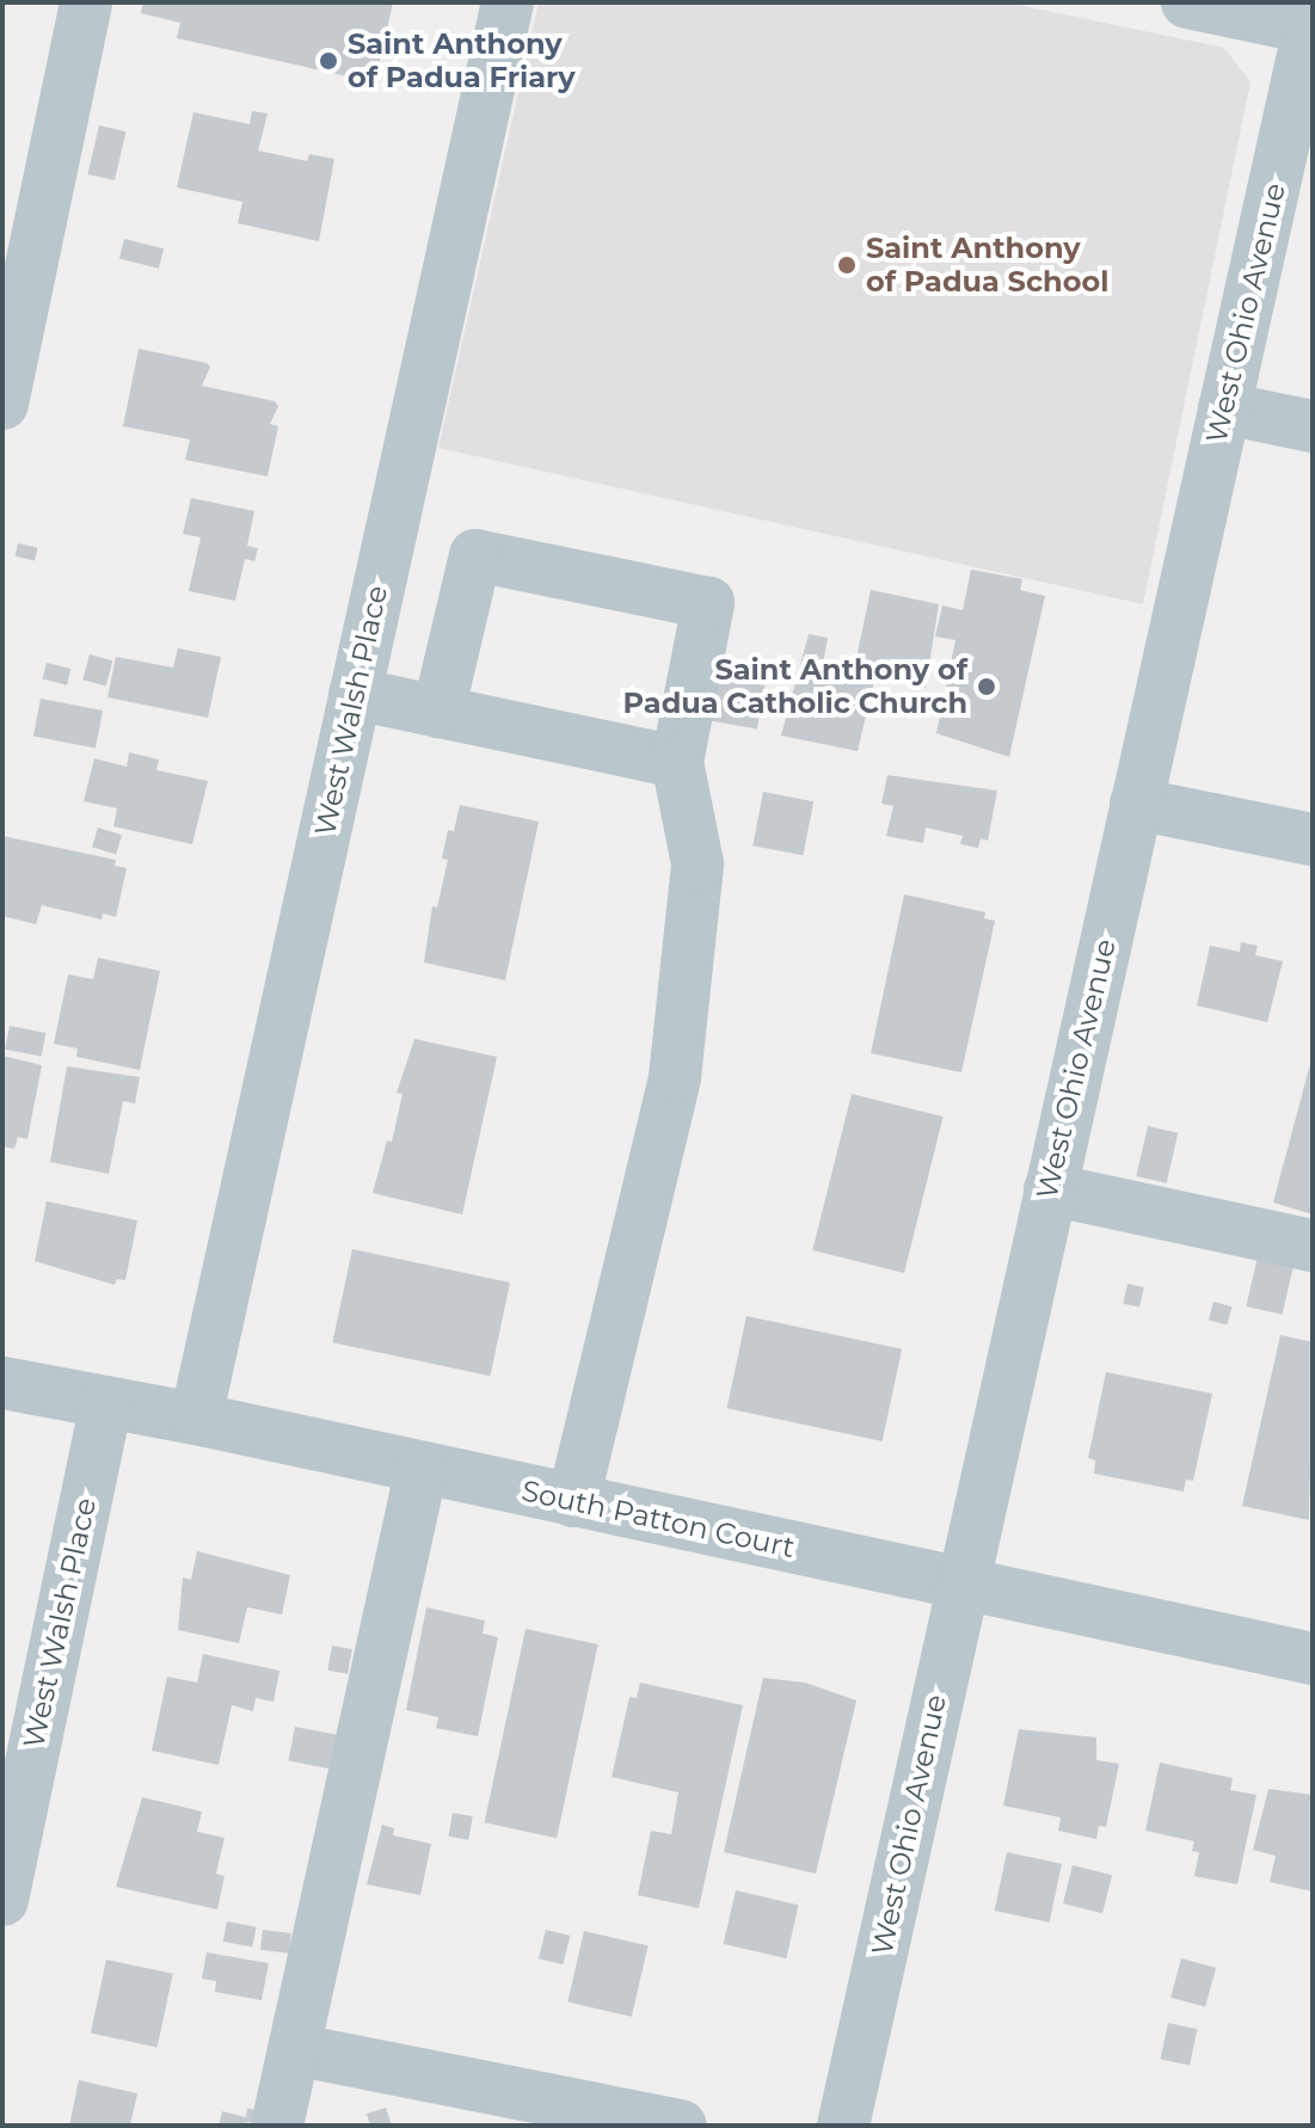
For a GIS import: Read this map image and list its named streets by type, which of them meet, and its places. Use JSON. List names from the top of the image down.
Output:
{
  "streets": {
    "street": ["West Ohio Avenue", "West Walsh Place", "South Patton Court"]
  },
  "crossings": [
    ["West Ohio Avenue", "South Patton Court"],
    ["West Walsh Place", "South Patton Court"]
  ],
  "places": ["Saint Anthony of Padua Friary", "Saint Anthony of Padua School", "Saint Anthony of Padua Catholic Church"]
}
